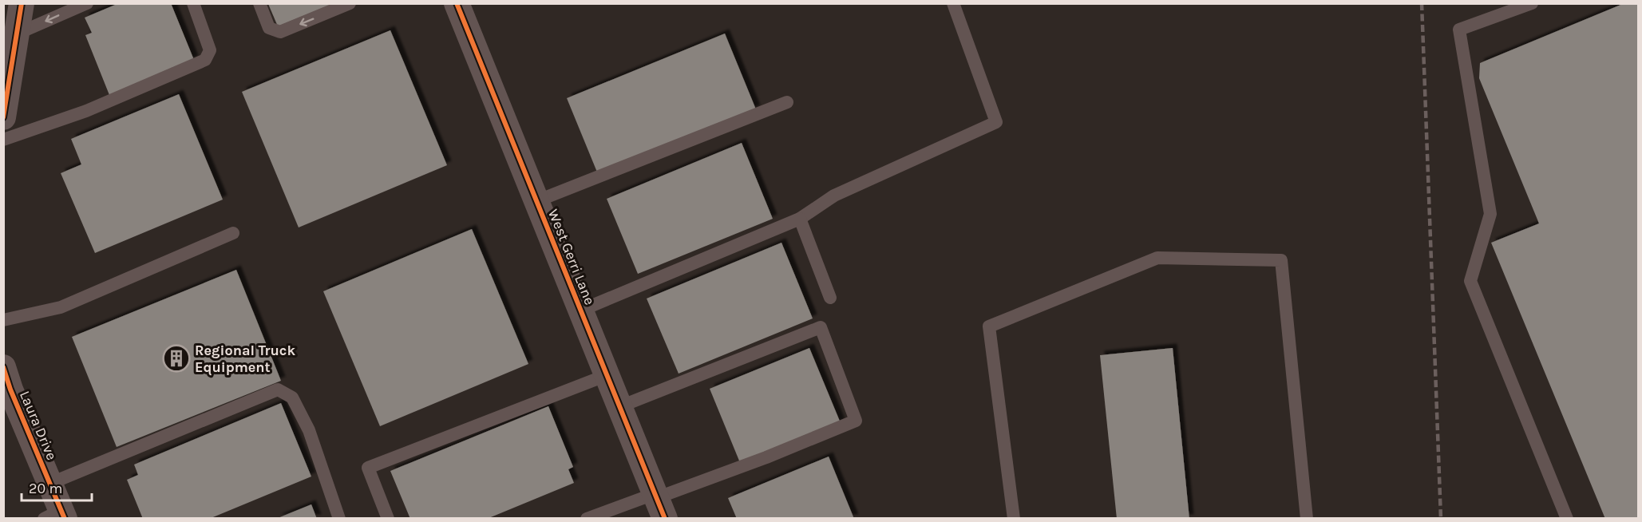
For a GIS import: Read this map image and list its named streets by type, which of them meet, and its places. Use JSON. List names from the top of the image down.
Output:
{
  "streets": {
    "street": ["West Gerri Lane", "Laura Drive"]
  },
  "places": {
    "building": ["Regional Truck Equipment"]
  },
  "scale_bar": "20 m"
}
